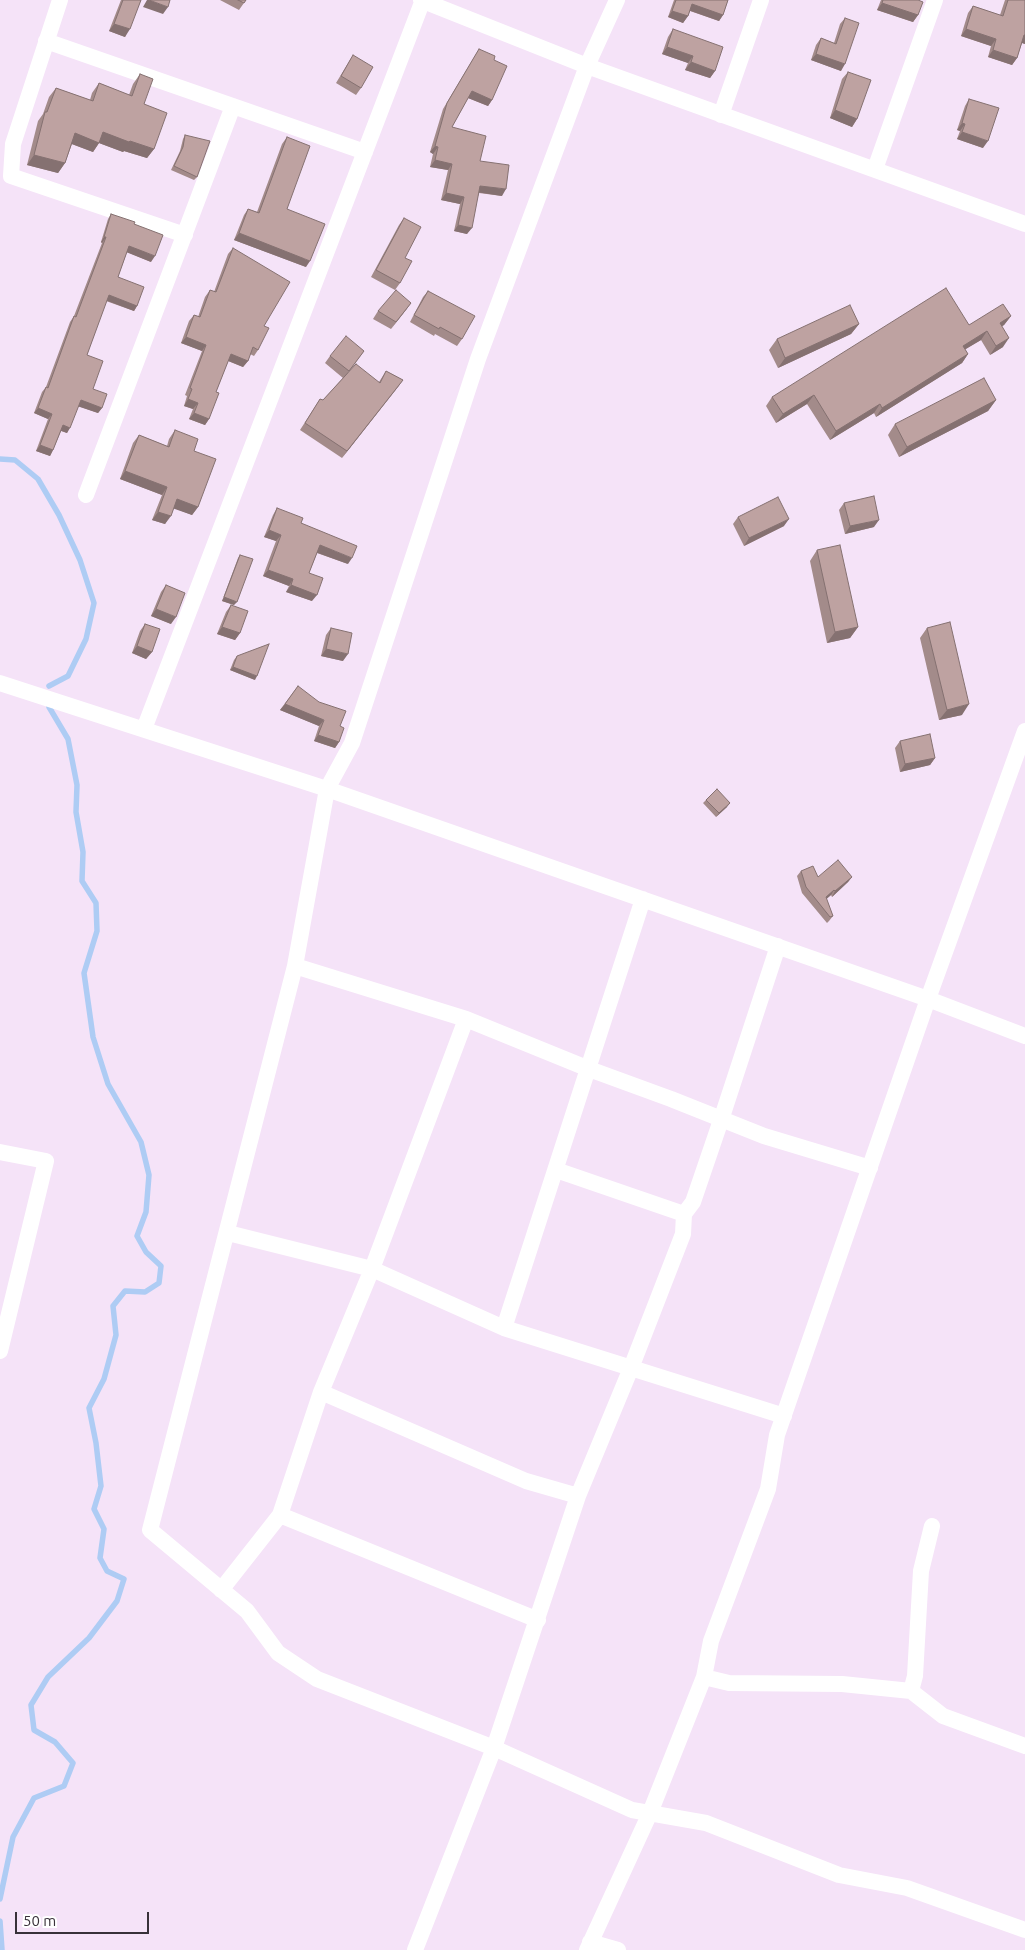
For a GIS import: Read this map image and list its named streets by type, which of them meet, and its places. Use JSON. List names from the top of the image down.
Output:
{
  "scale_bar": "50 m"
}
